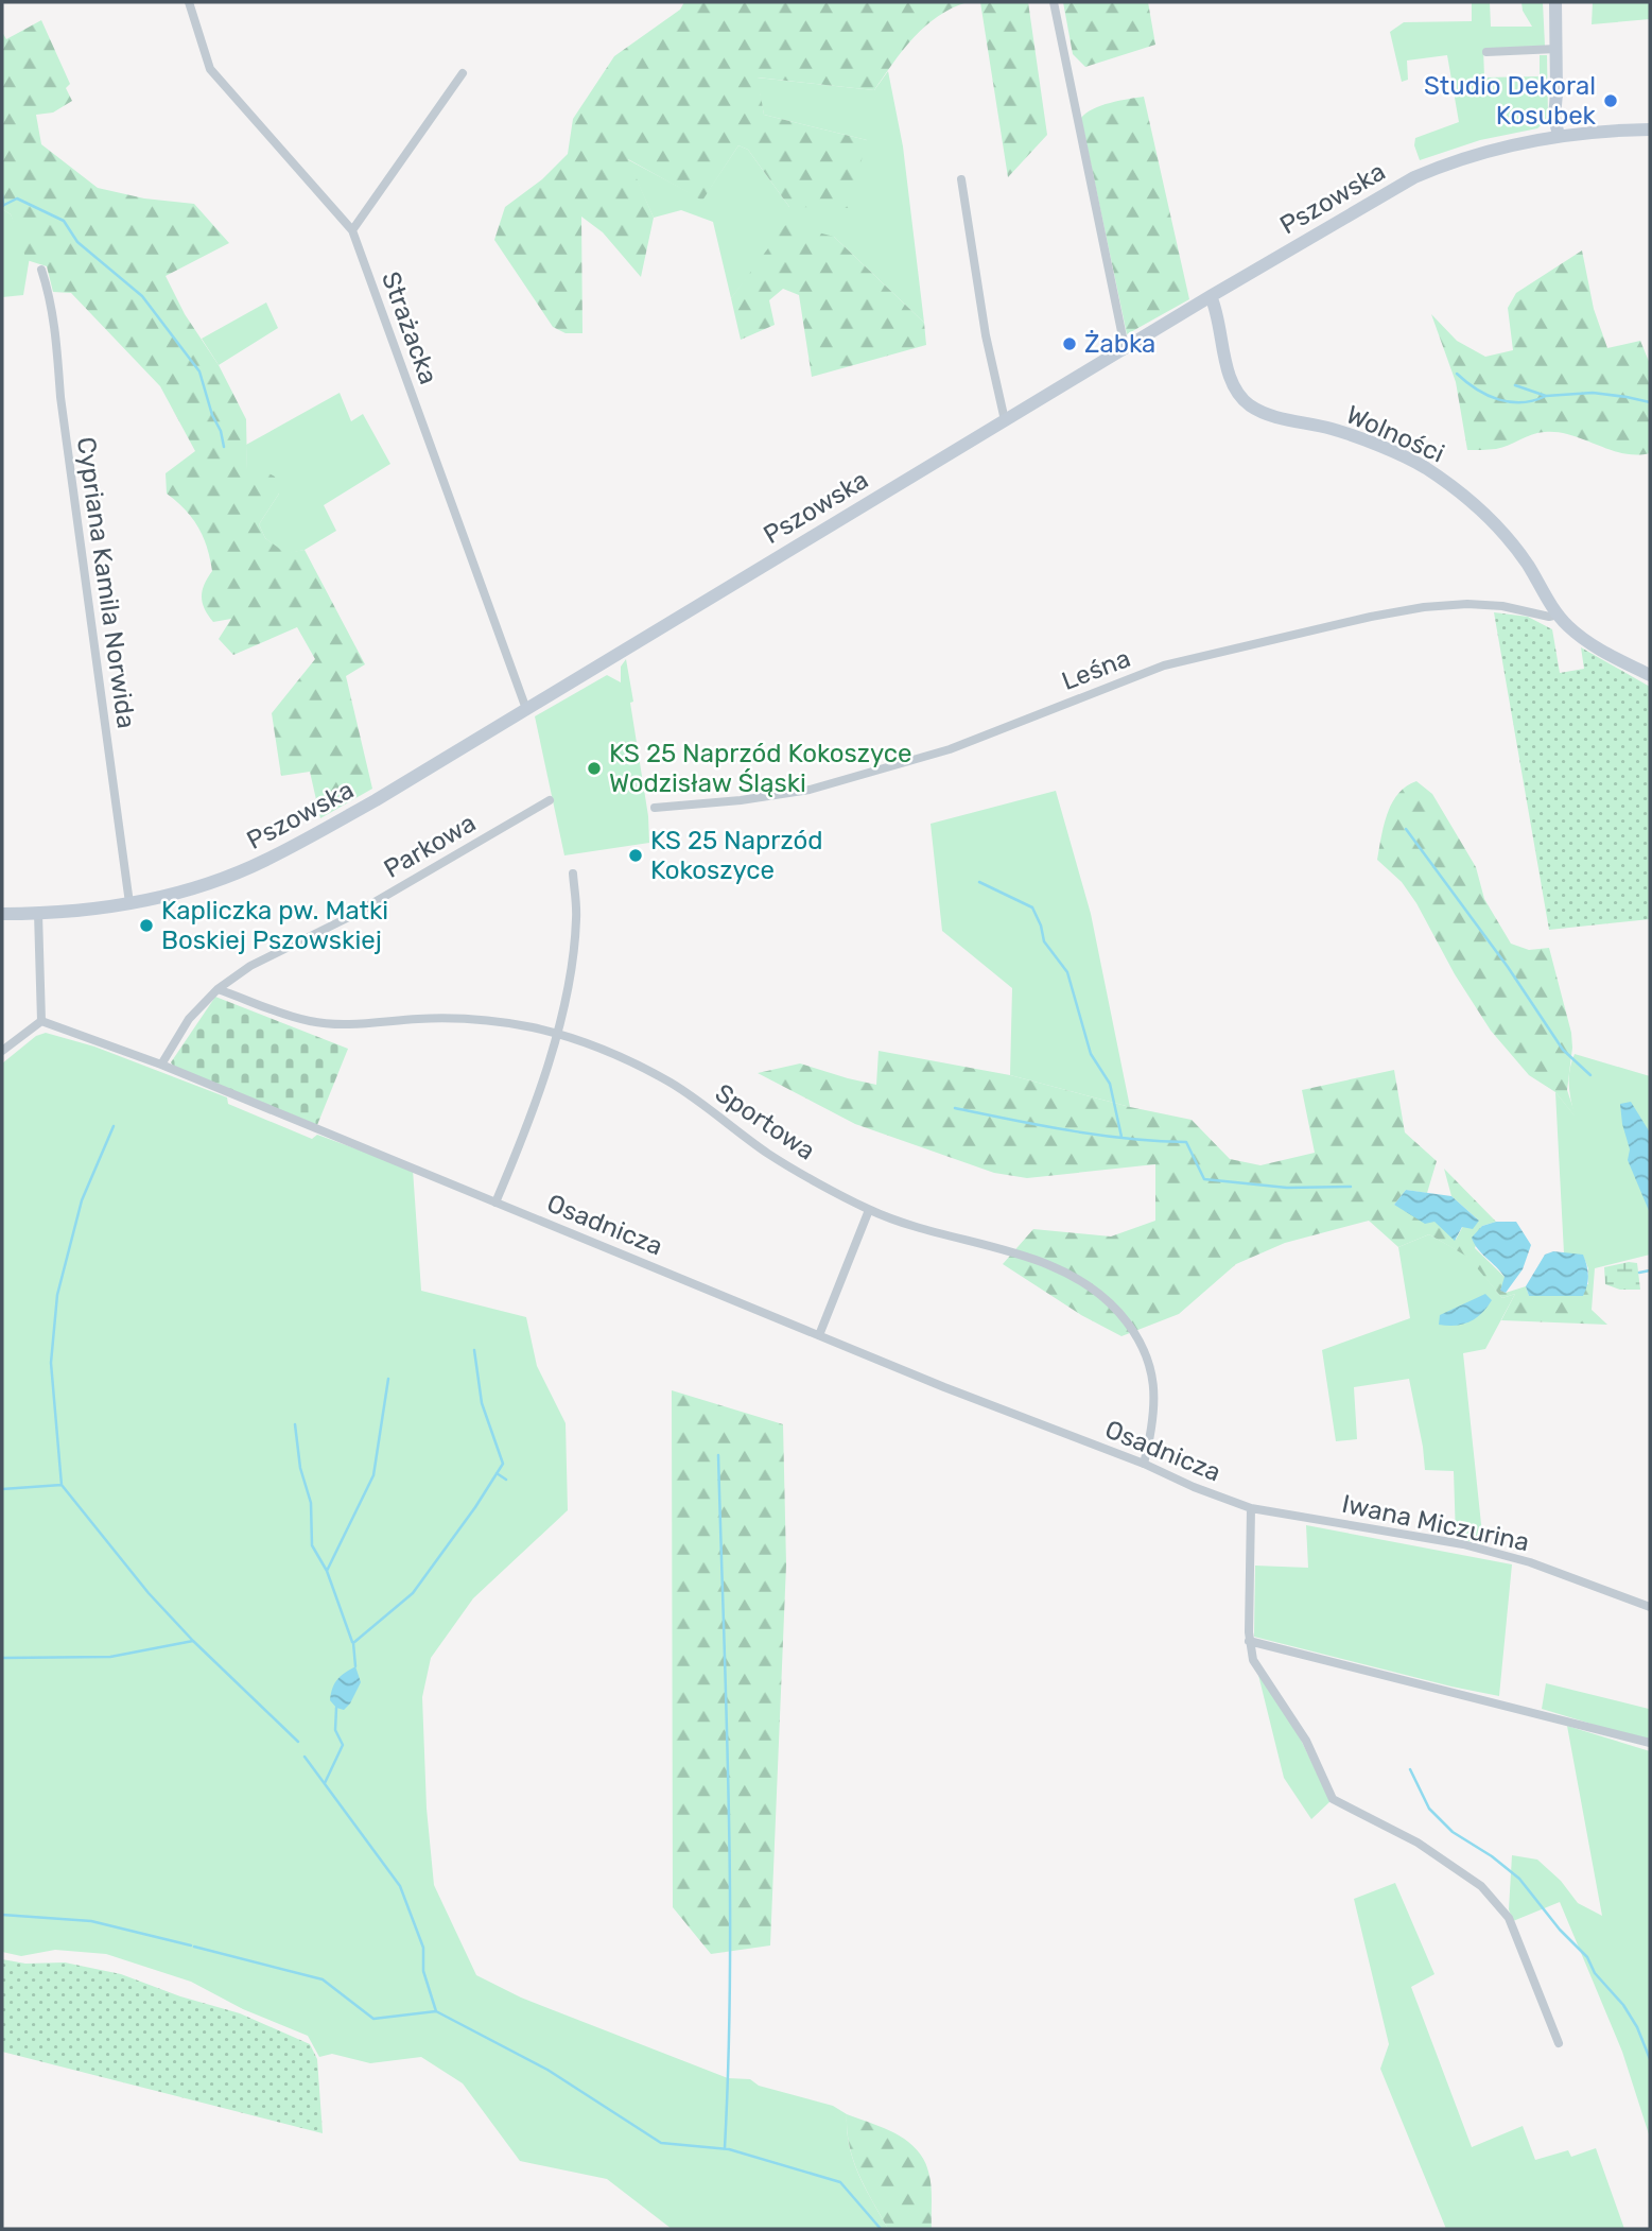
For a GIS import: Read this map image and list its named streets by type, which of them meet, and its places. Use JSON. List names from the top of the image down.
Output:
{
  "streets": {
    "main road": ["Pszowska", "Wolności"],
    "street": [
      "Strażacka",
      "Cypriana Kamila Norwida",
      "Leśna",
      "Parkowa",
      "Sportowa",
      "Osadnicza",
      "Iwana Miczurina"
    ]
  },
  "crossings": [
    ["Pszowska", "Strażacka"],
    ["Pszowska", "Wolności"],
    ["Pszowska", "Cypriana Kamila Norwida"],
    ["Wolności", "Leśna"],
    ["Parkowa", "Sportowa"],
    ["Parkowa", "Osadnicza"],
    ["Sportowa", "Osadnicza"],
    ["Osadnicza", "Iwana Miczurina"]
  ],
  "places": [
    "Studio Dekoral Kosubek",
    "Żabka",
    "KS 25 Naprzód Kokoszyce Wodzisław Śląski",
    "KS 25 Naprzód Kokoszyce",
    "Kapliczka pw. Matki Boskiej Pszowskiej"
  ]
}
